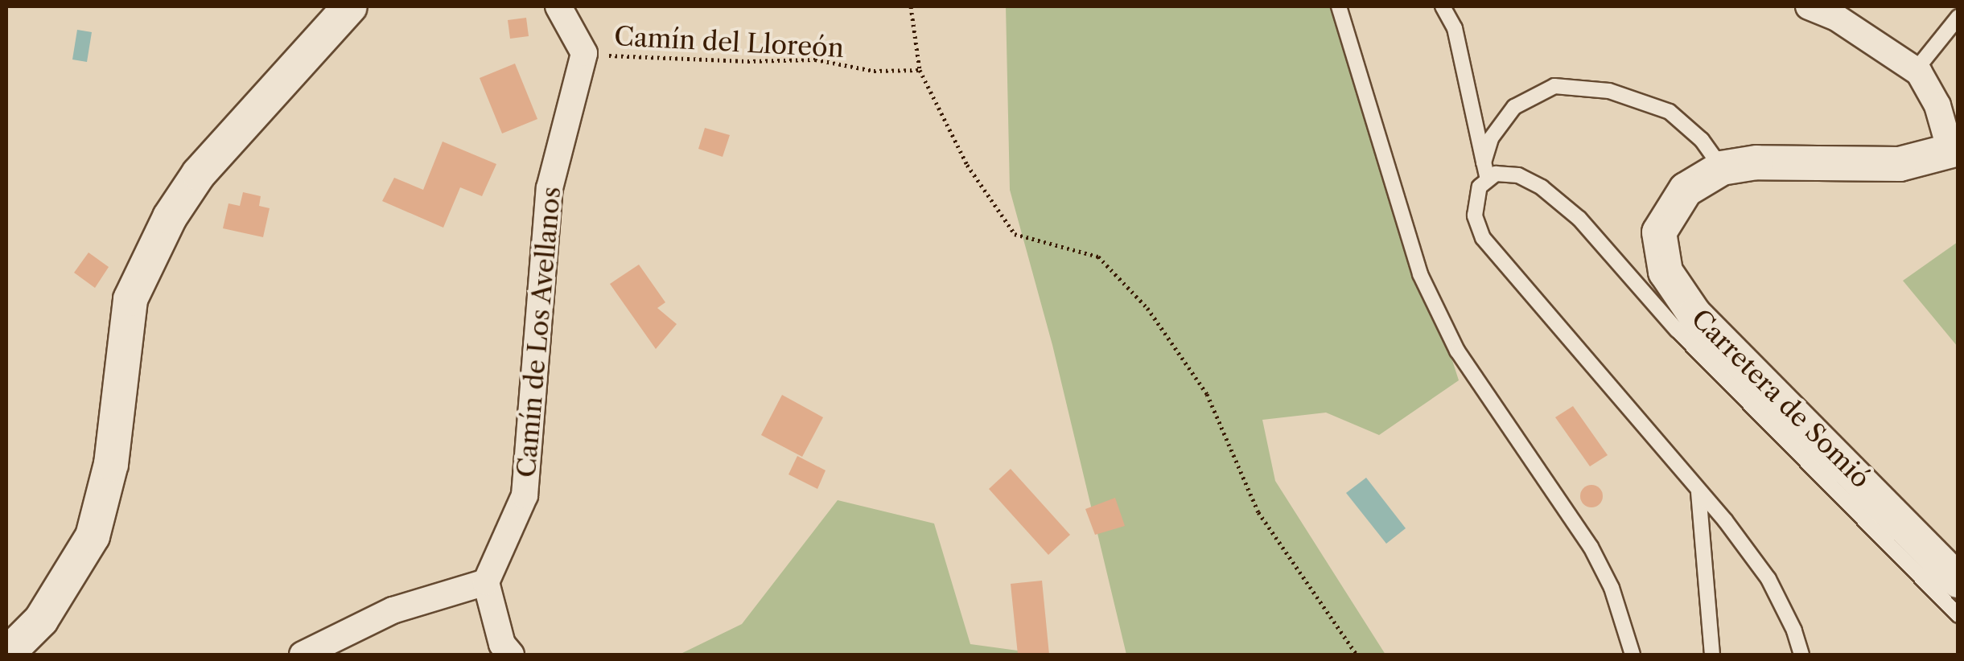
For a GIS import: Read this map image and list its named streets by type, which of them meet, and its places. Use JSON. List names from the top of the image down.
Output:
{
  "streets": {
    "street": ["Camín de Los Avellanos", "Carretera de Somió"],
    "path": ["Camín del Lloreón"]
  },
  "crossings": [
    ["Camín del Lloreón", "Camín de Los Avellanos"]
  ]
}
